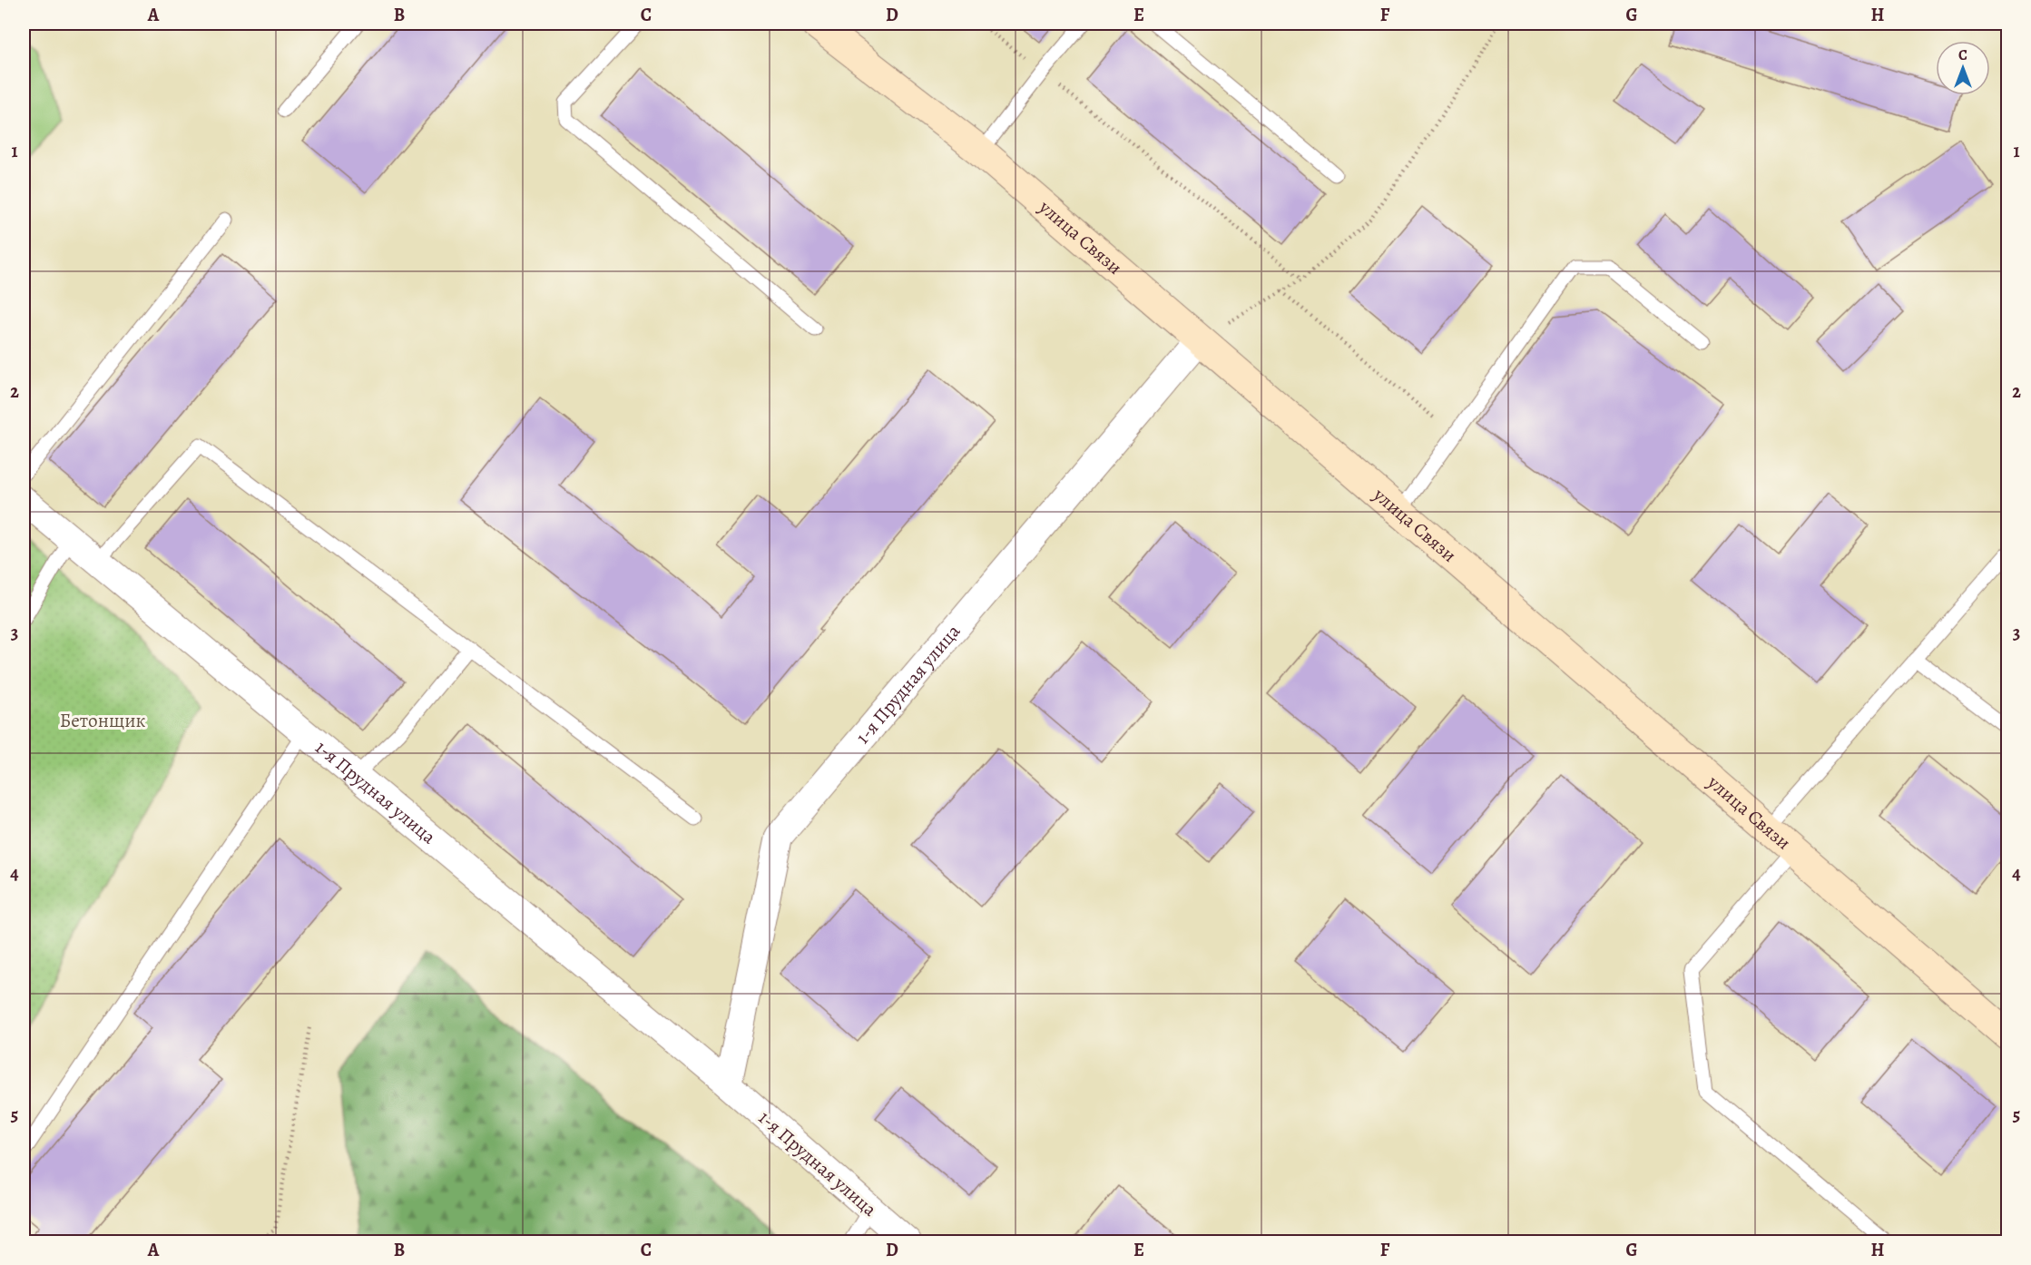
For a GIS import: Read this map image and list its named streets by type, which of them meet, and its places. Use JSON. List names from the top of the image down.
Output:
{
  "streets": {
    "street": ["улица Связи", "1-я Прудная улица"]
  },
  "crossings": [
    ["улица Связи", "1-я Прудная улица"]
  ],
  "parks": ["Бетонщик"],
  "north": "top",
  "grid": {
    "columns": [
      "A",
      "B",
      "C",
      "D",
      "E",
      "F",
      "G",
      "H"
    ],
    "rows": [
      "1",
      "2",
      "3",
      "4",
      "5"
    ]
  }
}
